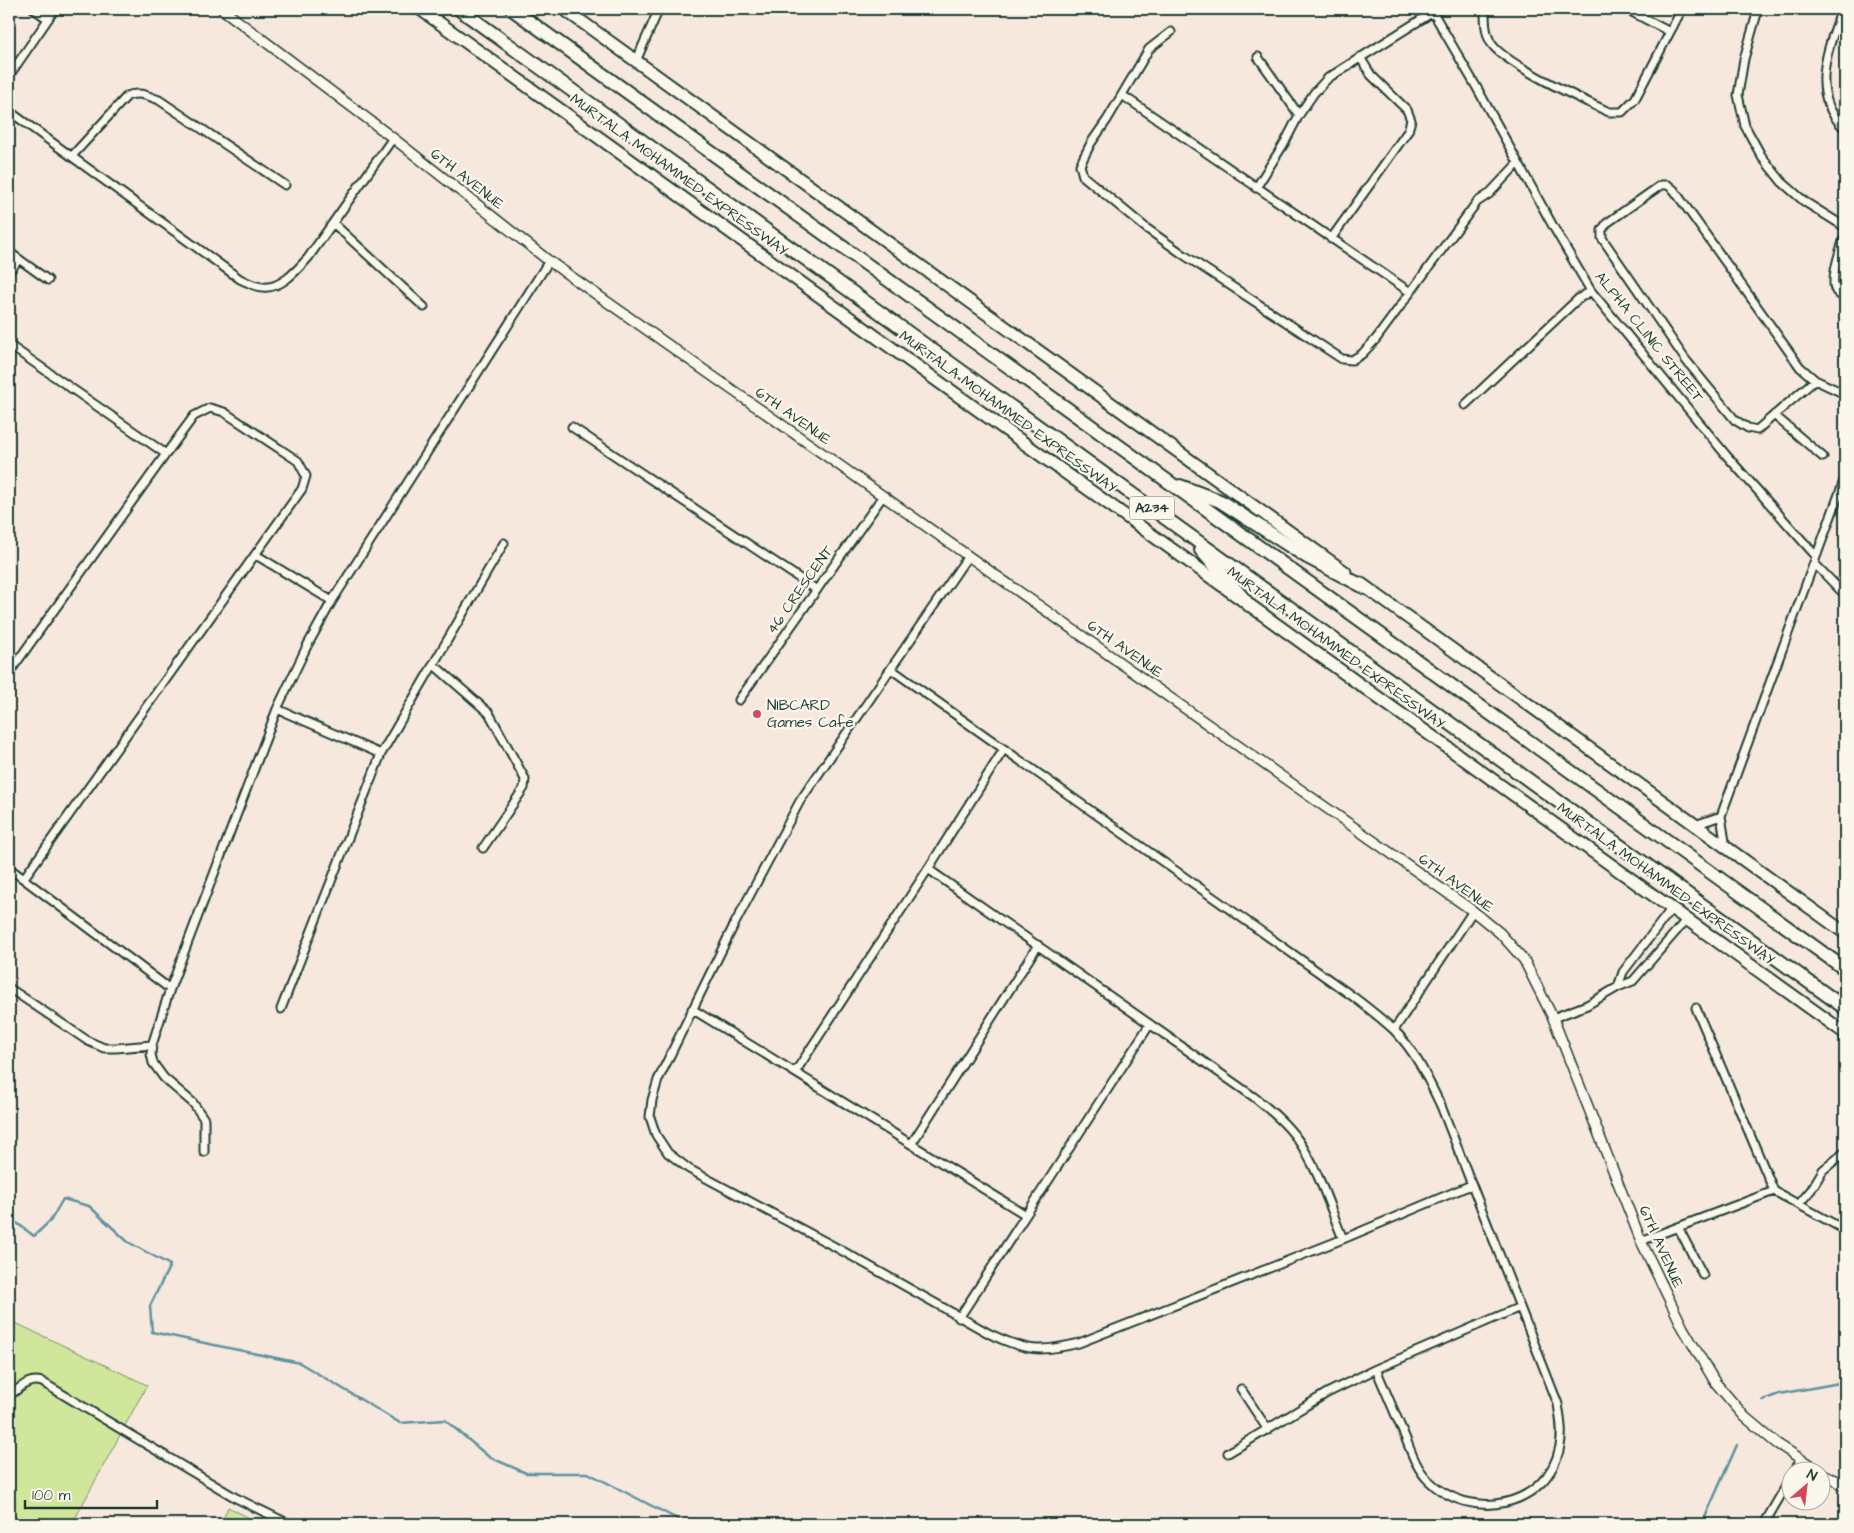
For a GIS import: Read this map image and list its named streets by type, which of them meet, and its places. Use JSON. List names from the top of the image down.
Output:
{
  "streets": {
    "highway": ["MURTALA MOHAMMED EXPRESSWAY", "A234"],
    "street": ["6TH AVENUE", "ALPHA CLINIC STREET", "46 CRESCENT"]
  },
  "crossings": [
    ["6TH AVENUE", "46 CRESCENT"]
  ],
  "places": ["NIBCARD Games Cafe"],
  "scale_bar": "100 m",
  "north": "top right"
}
